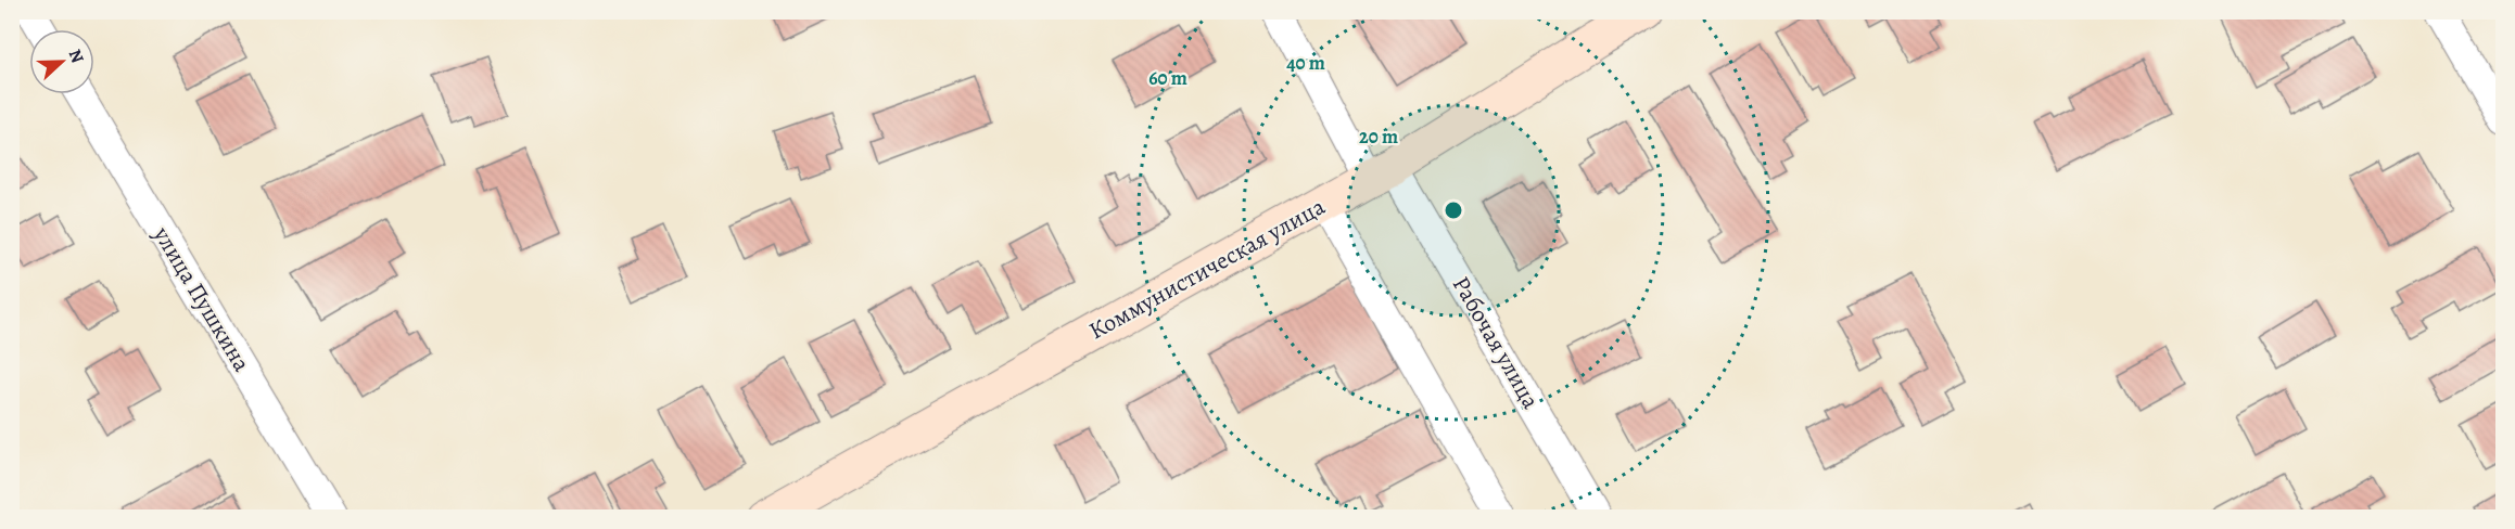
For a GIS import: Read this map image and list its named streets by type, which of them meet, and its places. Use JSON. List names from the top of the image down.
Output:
{
  "streets": {
    "street": ["Коммунистическая улица", "улица Пушкина", "Рабочая улица"]
  },
  "crossings": [
    ["Коммунистическая улица", "Рабочая улица"]
  ],
  "north": "right",
  "rings": ["40 m", "60 m", "20 m"]
}
